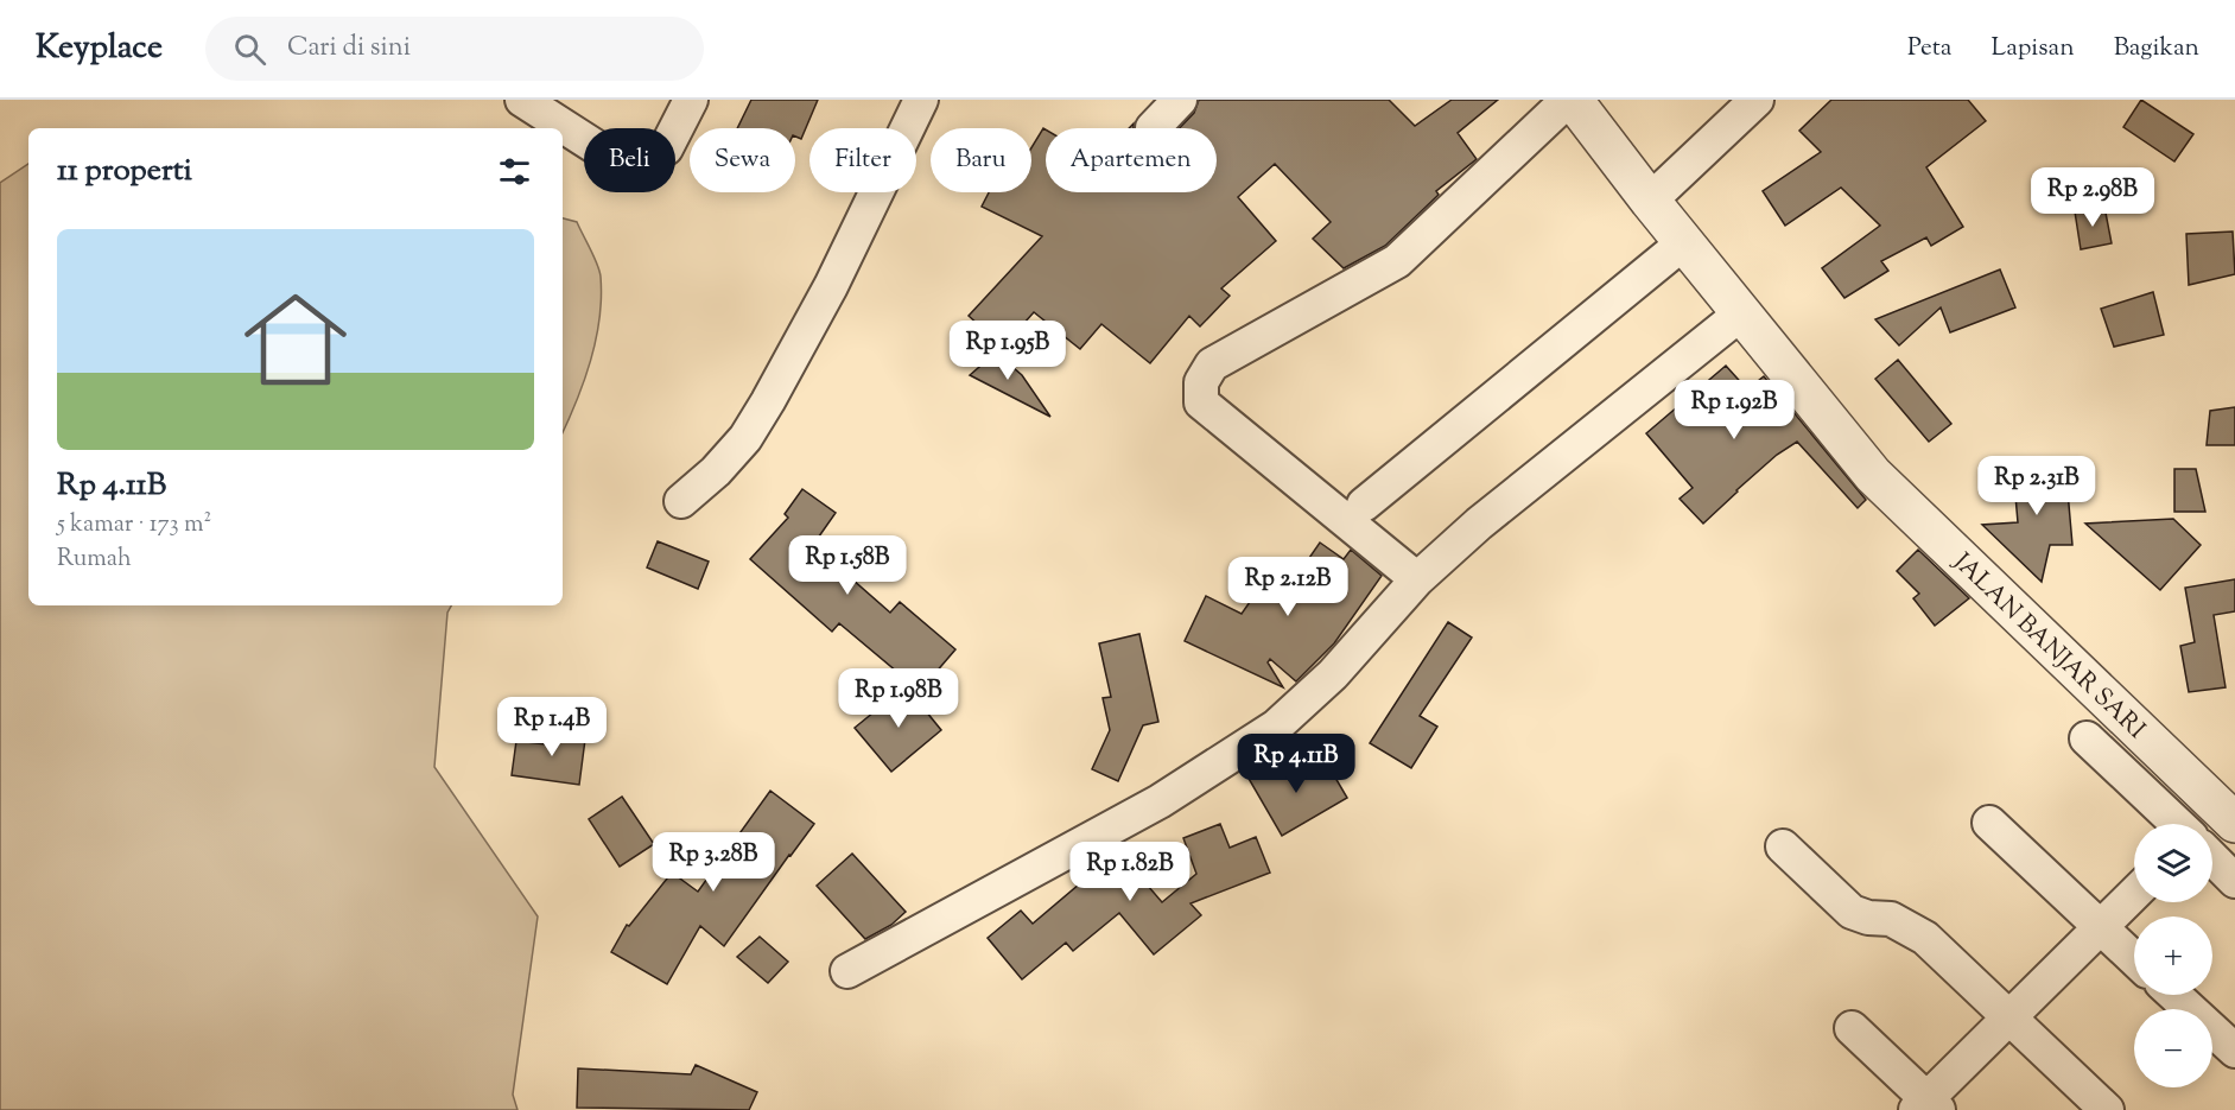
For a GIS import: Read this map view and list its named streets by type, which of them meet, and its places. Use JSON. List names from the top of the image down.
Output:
{
  "streets": {
    "street": ["JALAN BANJAR SARI"]
  },
  "page": {
    "header": "Keyplace",
    "search": "Cari di sini",
    "nav": ["Peta", "Lapisan", "Bagikan"],
    "chip": [
      "Beli",
      "Sewa",
      "Filter",
      "Baru",
      "Apartemen"
    ],
    "heading": "11 properti",
    "price": [
      "Rp 2.98B",
      "Rp 1.95B",
      "Rp 1.92B",
      "Rp 2.31B",
      "Rp 1.58B",
      "Rp 2.12B",
      "Rp 1.98B",
      "Rp 1.4B",
      "Rp 4.11B",
      "Rp 3.28B",
      "Rp 1.82B"
    ],
    "list": [
      {
        "name": "Rp 4.11B",
        "note": "5 kamar · 173 m² · Rumah"
      }
    ],
    "map_buttons": ["+", "−"]
  }
}
